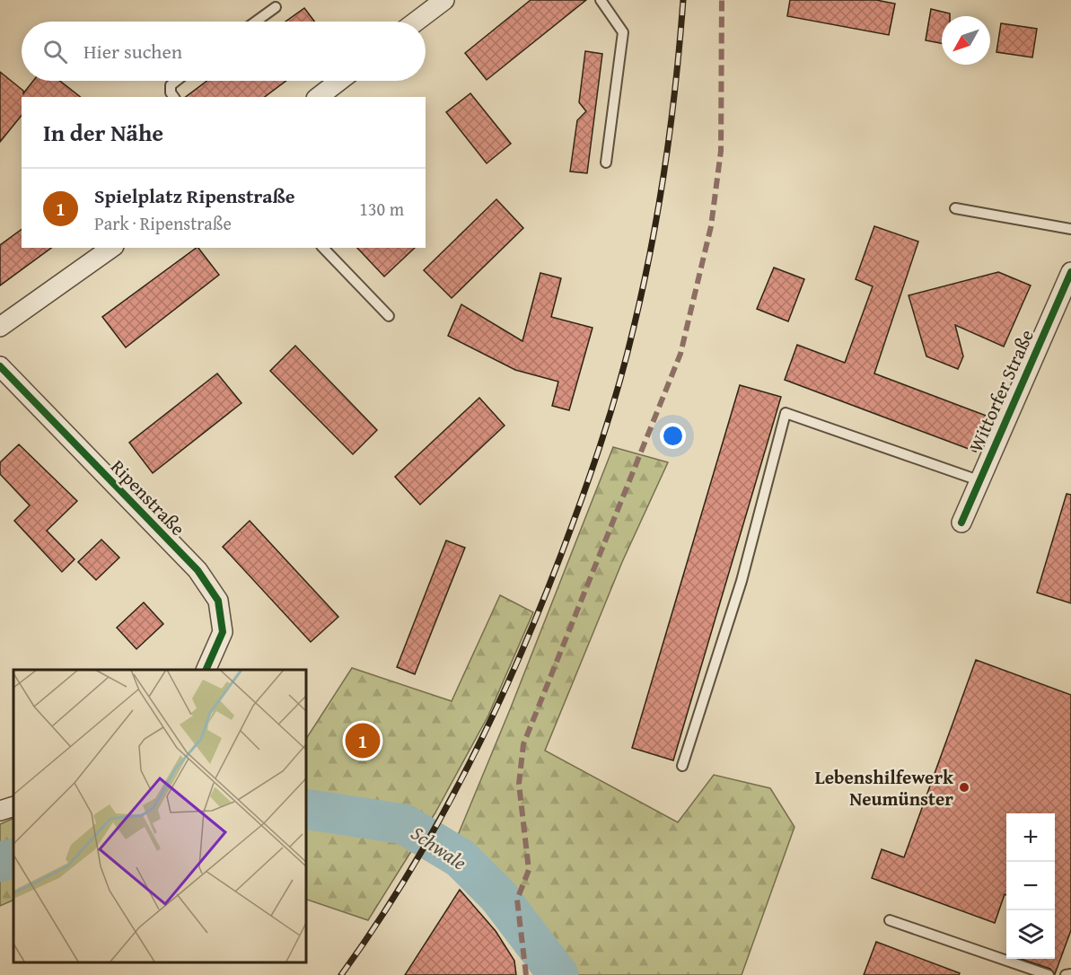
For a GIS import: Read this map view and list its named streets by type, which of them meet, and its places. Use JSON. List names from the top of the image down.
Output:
{
  "streets": {
    "street": ["Wittorfer Straße", "Ripenstraße"]
  },
  "water": ["Schwale"],
  "places": ["Lebenshilfewerk Neumünster"],
  "north": "bottom left",
  "page": {
    "search": "Hier suchen",
    "heading": "In der Nähe",
    "list": [
      {
        "mark": "1",
        "name": "Spielplatz Ripenstraße",
        "note": "Park · Ripenstraße",
        "value": "130 m"
      }
    ],
    "pins": "1",
    "map_buttons": ["+", "−"]
  }
}
